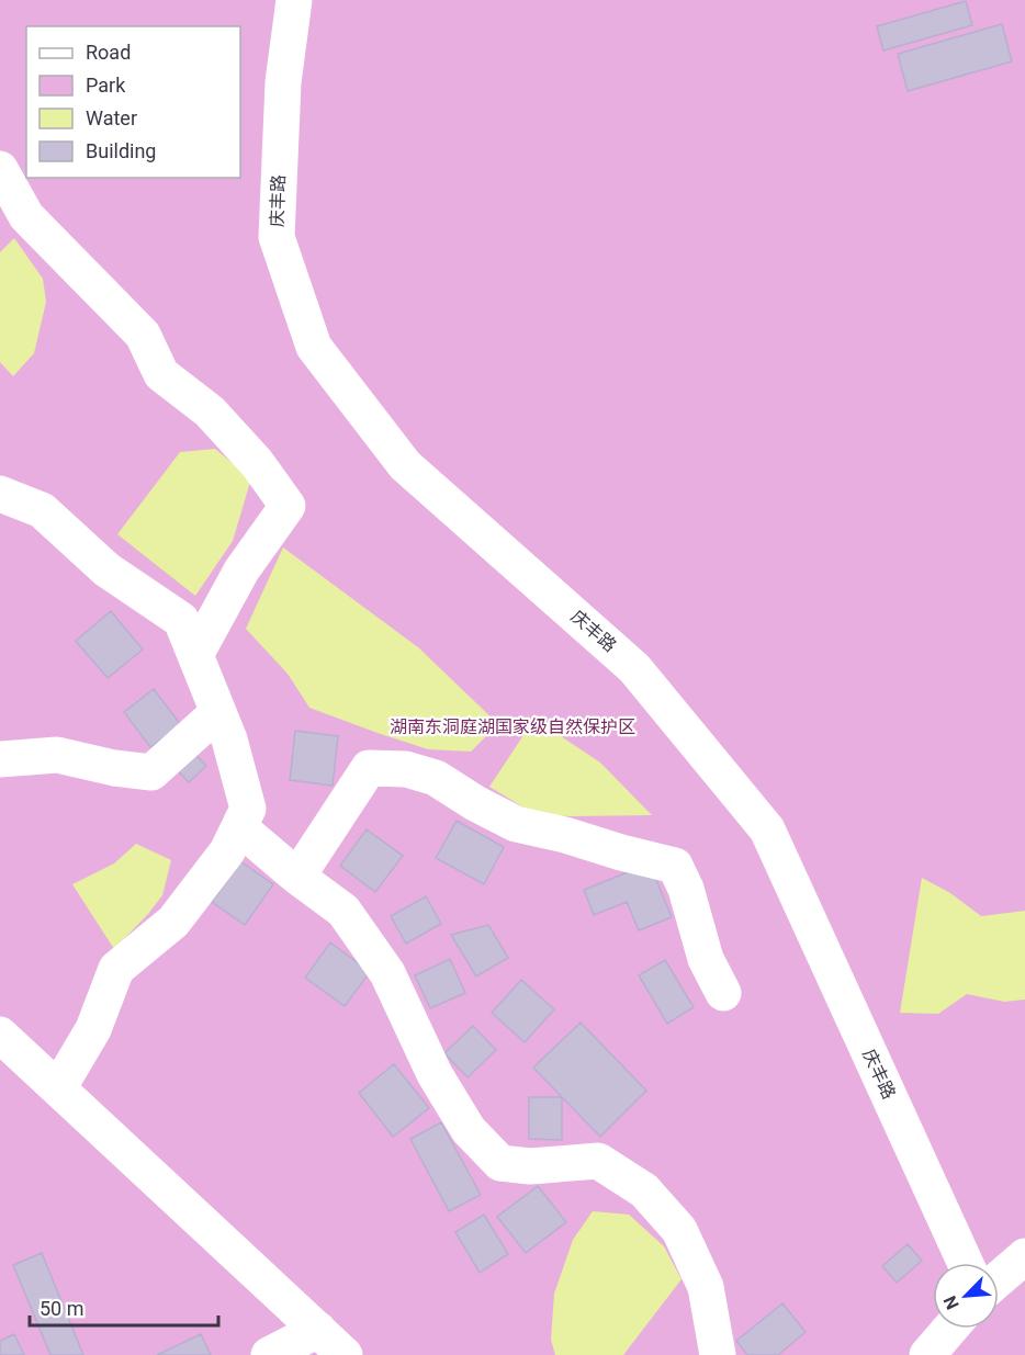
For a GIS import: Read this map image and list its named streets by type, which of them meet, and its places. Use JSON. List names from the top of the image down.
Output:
{
  "streets": {
    "street": ["庆丰路"]
  },
  "parks": ["湖南东洞庭湖国家级自然保护区"],
  "legend": [
    "Road",
    "Park",
    "Water",
    "Building"
  ],
  "scale_bar": "50 m",
  "north": "bottom left"
}
